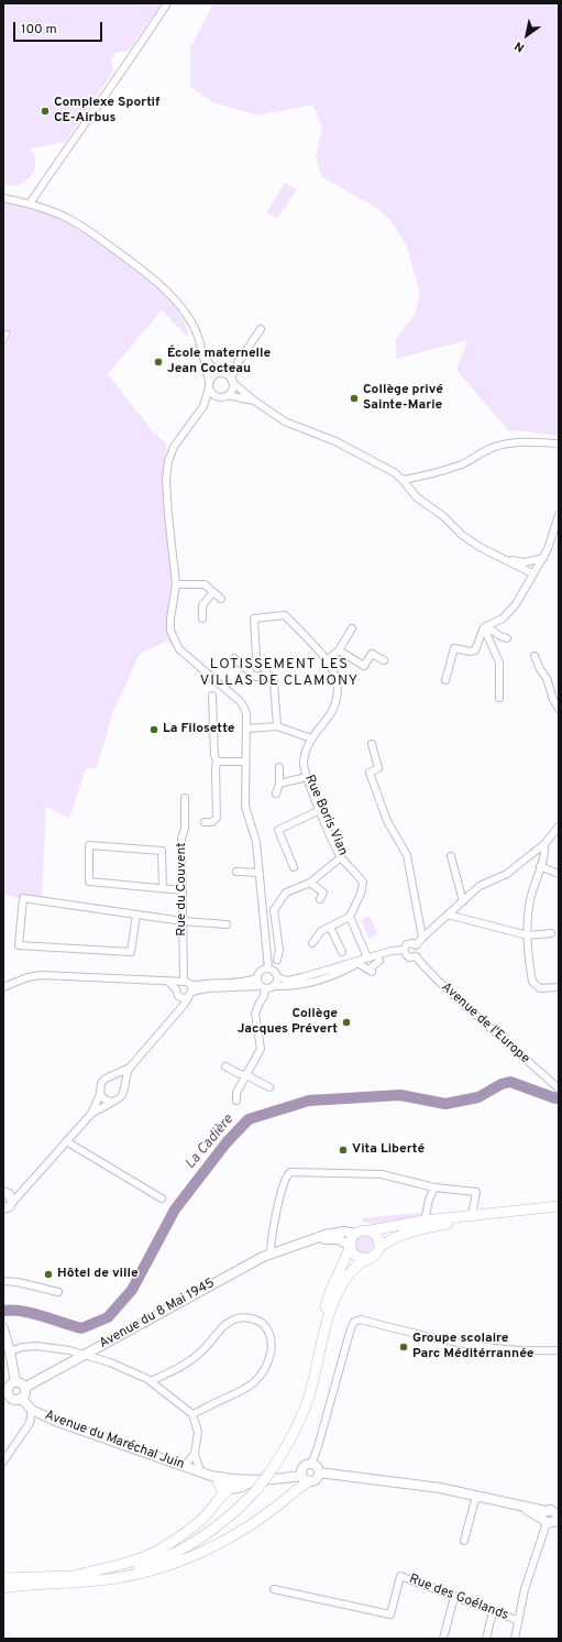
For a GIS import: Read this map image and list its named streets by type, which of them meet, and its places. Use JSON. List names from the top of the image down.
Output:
{
  "streets": {
    "main road": ["Avenue du 8 Mai 1945", "Avenue du Maréchal Juin"],
    "street": [
      "Rue Boris Vian",
      "Rue du Couvent",
      "Avenue de l'Europe",
      "Rue des Goélands"
    ]
  },
  "crossings": [
    ["Avenue du 8 Mai 1945", "Avenue du Maréchal Juin"]
  ],
  "districts": ["LOTISSEMENT LES VILLAS DE CLAMONY"],
  "water": ["La Cadière"],
  "places": [
    "Complexe Sportif CE-Airbus",
    "École maternelle Jean Cocteau",
    "Collège privé Sainte-Marie",
    "La Filosette",
    "Collège Jacques Prévert",
    "Vita Liberté",
    "Hôtel de ville",
    "Groupe scolaire Parc Méditérrannée"
  ],
  "scale_bar": "100 m",
  "north": "bottom left"
}
